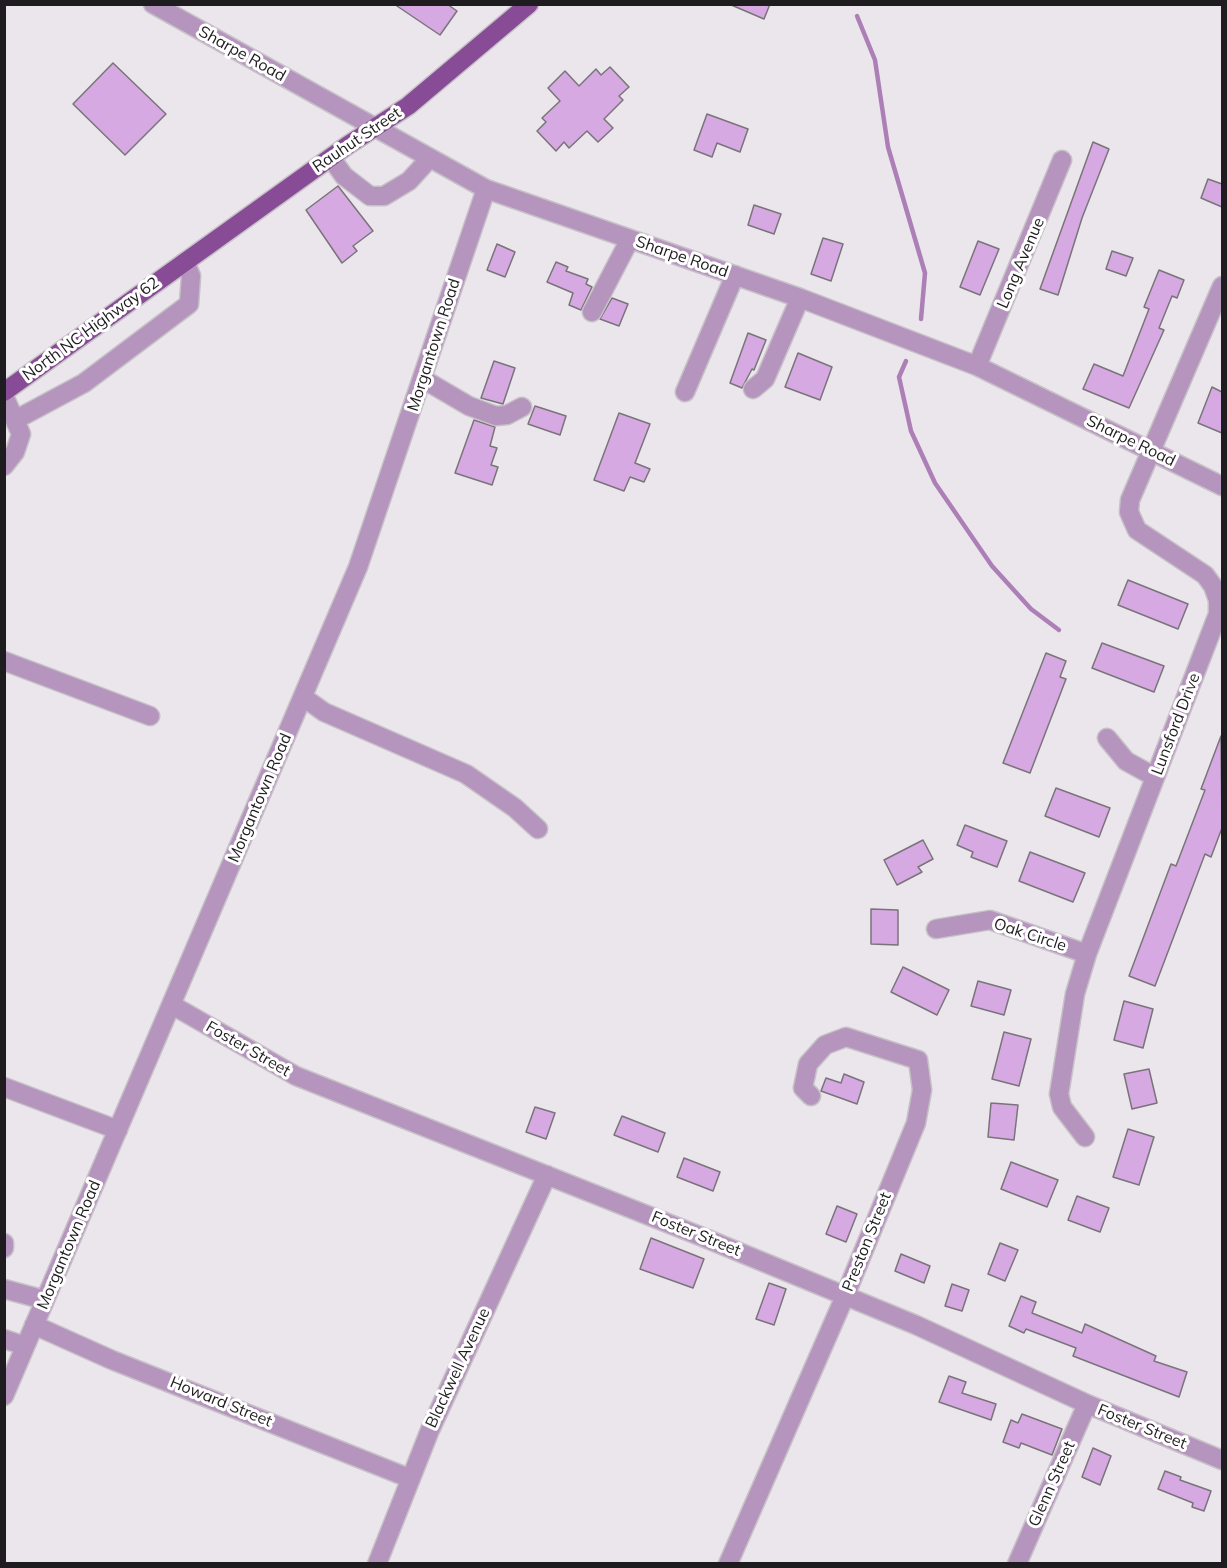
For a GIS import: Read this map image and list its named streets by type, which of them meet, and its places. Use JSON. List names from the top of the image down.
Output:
{
  "streets": {
    "main road": ["Rauhut Street", "North NC Highway 62"],
    "street": [
      "Sharpe Road",
      "Long Avenue",
      "Morgantown Road",
      "Lunsford Drive",
      "Oak Circle",
      "Foster Street",
      "Preston Street",
      "Blackwell Avenue",
      "Howard Street",
      "Glenn Street"
    ]
  },
  "crossings": [
    ["Sharpe Road", "Rauhut Street"],
    ["Sharpe Road", "Long Avenue"],
    ["Sharpe Road", "Morgantown Road"],
    ["Sharpe Road", "Lunsford Drive"],
    ["Rauhut Street", "North NC Highway 62"],
    ["Morgantown Road", "Foster Street"],
    ["Morgantown Road", "Howard Street"],
    ["Lunsford Drive", "Oak Circle"],
    ["Foster Street", "Preston Street"],
    ["Foster Street", "Blackwell Avenue"],
    ["Foster Street", "Glenn Street"],
    ["Blackwell Avenue", "Howard Street"]
  ]
}
